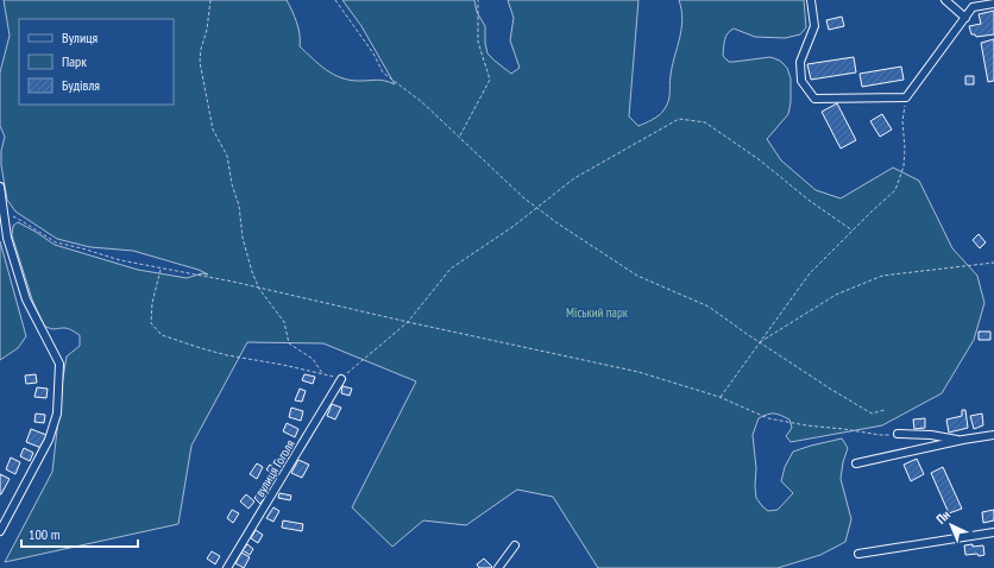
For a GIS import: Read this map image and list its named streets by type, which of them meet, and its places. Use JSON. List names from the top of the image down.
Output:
{
  "streets": {
    "street": ["вулиця Гоголя"]
  },
  "parks": ["Міський парк"],
  "legend": ["Вулиця", "Парк", "Будівля"],
  "scale_bar": "100 m",
  "north": "top left"
}
